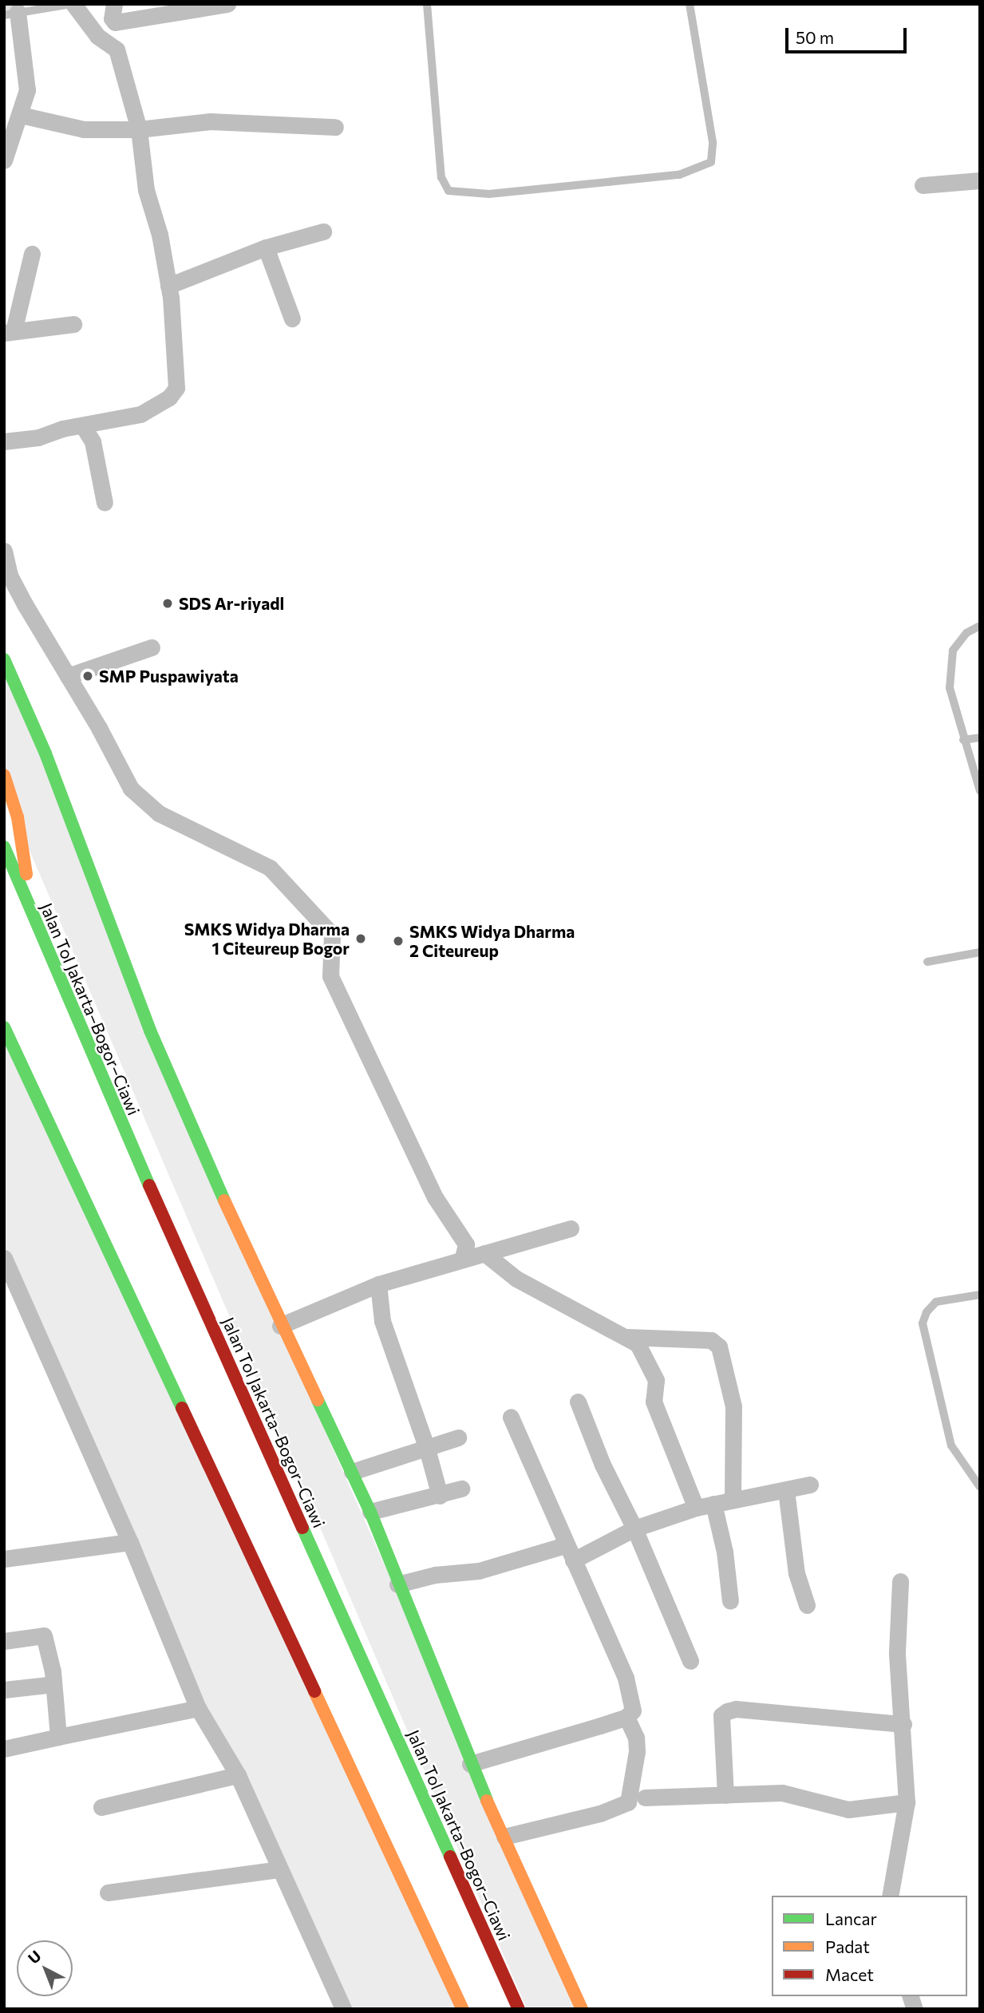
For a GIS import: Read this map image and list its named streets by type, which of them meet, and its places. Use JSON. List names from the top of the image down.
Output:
{
  "streets": {
    "main road": ["Jalan Tol Jakarta–Bogor–Ciawi"]
  },
  "places": [
    "SDS Ar-riyadl",
    "SMP Puspawiyata",
    "SMKS Widya Dharma 1 Citeureup Bogor",
    "SMKS Widya Dharma 2 Citeureup"
  ],
  "legend": ["Lancar", "Padat", "Macet"],
  "scale_bar": "50 m",
  "north": "top left"
}
